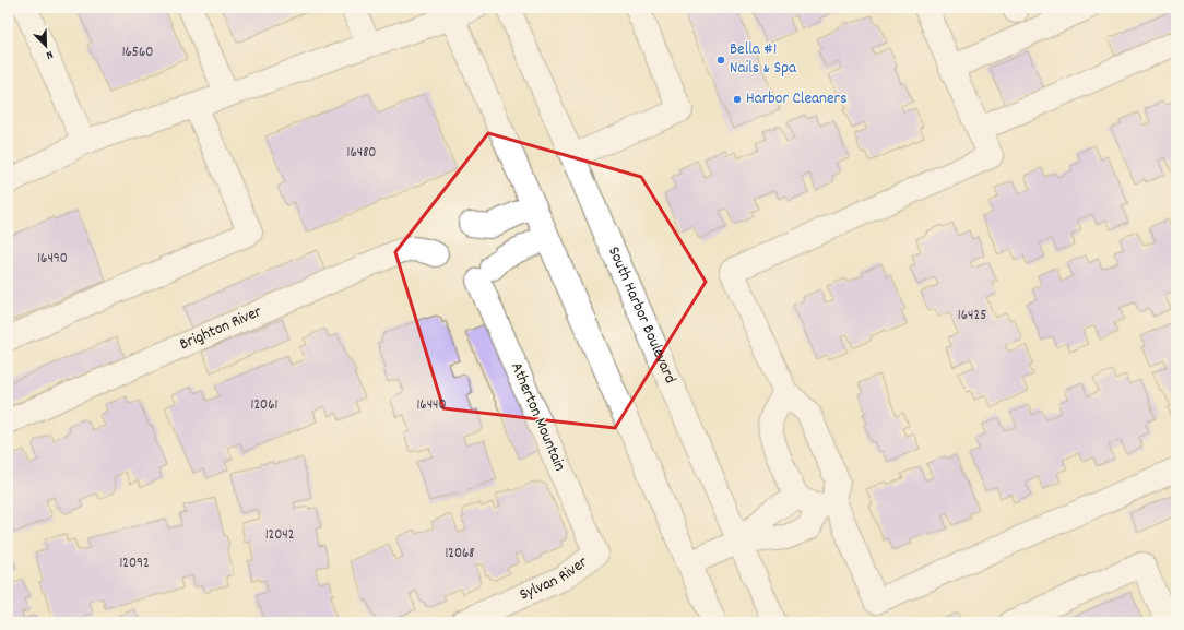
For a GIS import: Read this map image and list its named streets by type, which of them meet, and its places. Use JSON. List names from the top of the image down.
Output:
{
  "streets": {
    "main road": [
      "South Harbor Boulevard",
      "Brighton River",
      "Atherton Mountain",
      "Sylvan River"
    ]
  },
  "crossings": [
    ["Atherton Mountain", "Sylvan River"]
  ],
  "places": ["Bella #1 Nails & Spa", "Harbor Cleaners"],
  "house_numbers": [
    "16560",
    "16480",
    "16490",
    "16425",
    "12061",
    "16440",
    "12042",
    "12068",
    "12092"
  ],
  "north": "bottom right"
}
